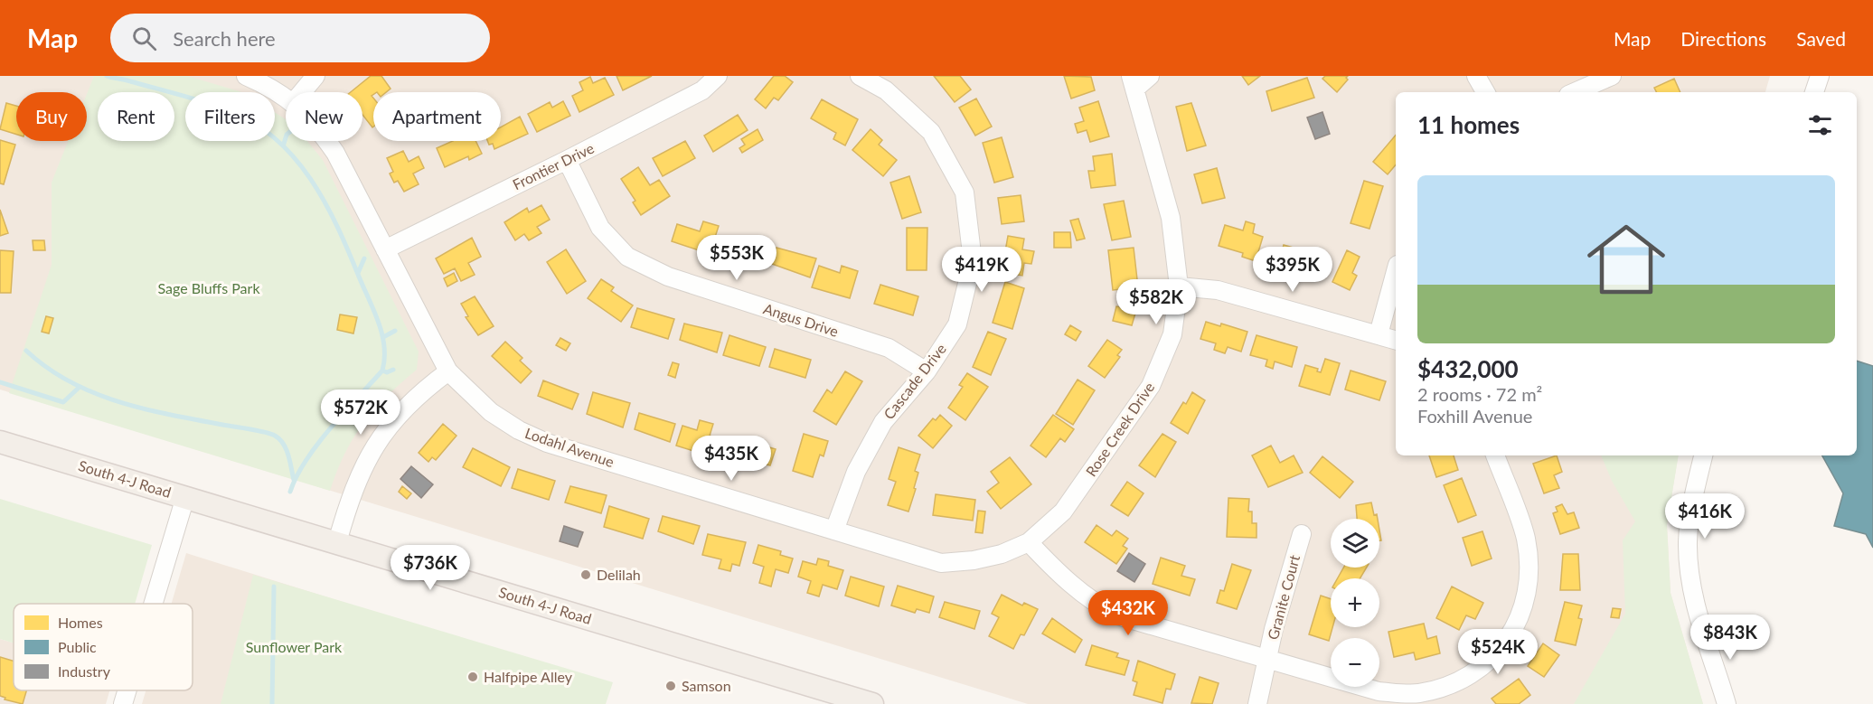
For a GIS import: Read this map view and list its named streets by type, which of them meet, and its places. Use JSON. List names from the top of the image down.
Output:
{
  "streets": {
    "main road": ["South 4-J Road"],
    "street": [
      "Frontier Drive",
      "Angus Drive",
      "Cascade Drive",
      "Rose Creek Drive",
      "Lodahl Avenue",
      "Granite Court"
    ]
  },
  "crossings": [
    ["Frontier Drive", "Angus Drive"],
    ["Frontier Drive", "Lodahl Avenue"],
    ["Angus Drive", "Cascade Drive"],
    ["Cascade Drive", "Lodahl Avenue"],
    ["Rose Creek Drive", "Lodahl Avenue"]
  ],
  "parks": ["Sage Bluffs Park", "Sunflower Park"],
  "places": ["Delilah", "Halfpipe Alley", "Samson"],
  "legend": ["Homes", "Public", "Industry"],
  "page": {
    "header": "Map",
    "search": "Search here",
    "nav": ["Map", "Directions", "Saved"],
    "chip": [
      "Buy",
      "Rent",
      "Filters",
      "New",
      "Apartment"
    ],
    "heading": "11 homes",
    "list": [
      {
        "name": "$432,000",
        "note": "2 rooms · 72 m² · Foxhill Avenue"
      }
    ],
    "price": [
      "$553K",
      "$419K",
      "$395K",
      "$582K",
      "$572K",
      "$435K",
      "$416K",
      "$736K",
      "$432K",
      "$843K",
      "$524K"
    ],
    "map_buttons": ["+", "−"]
  }
}
